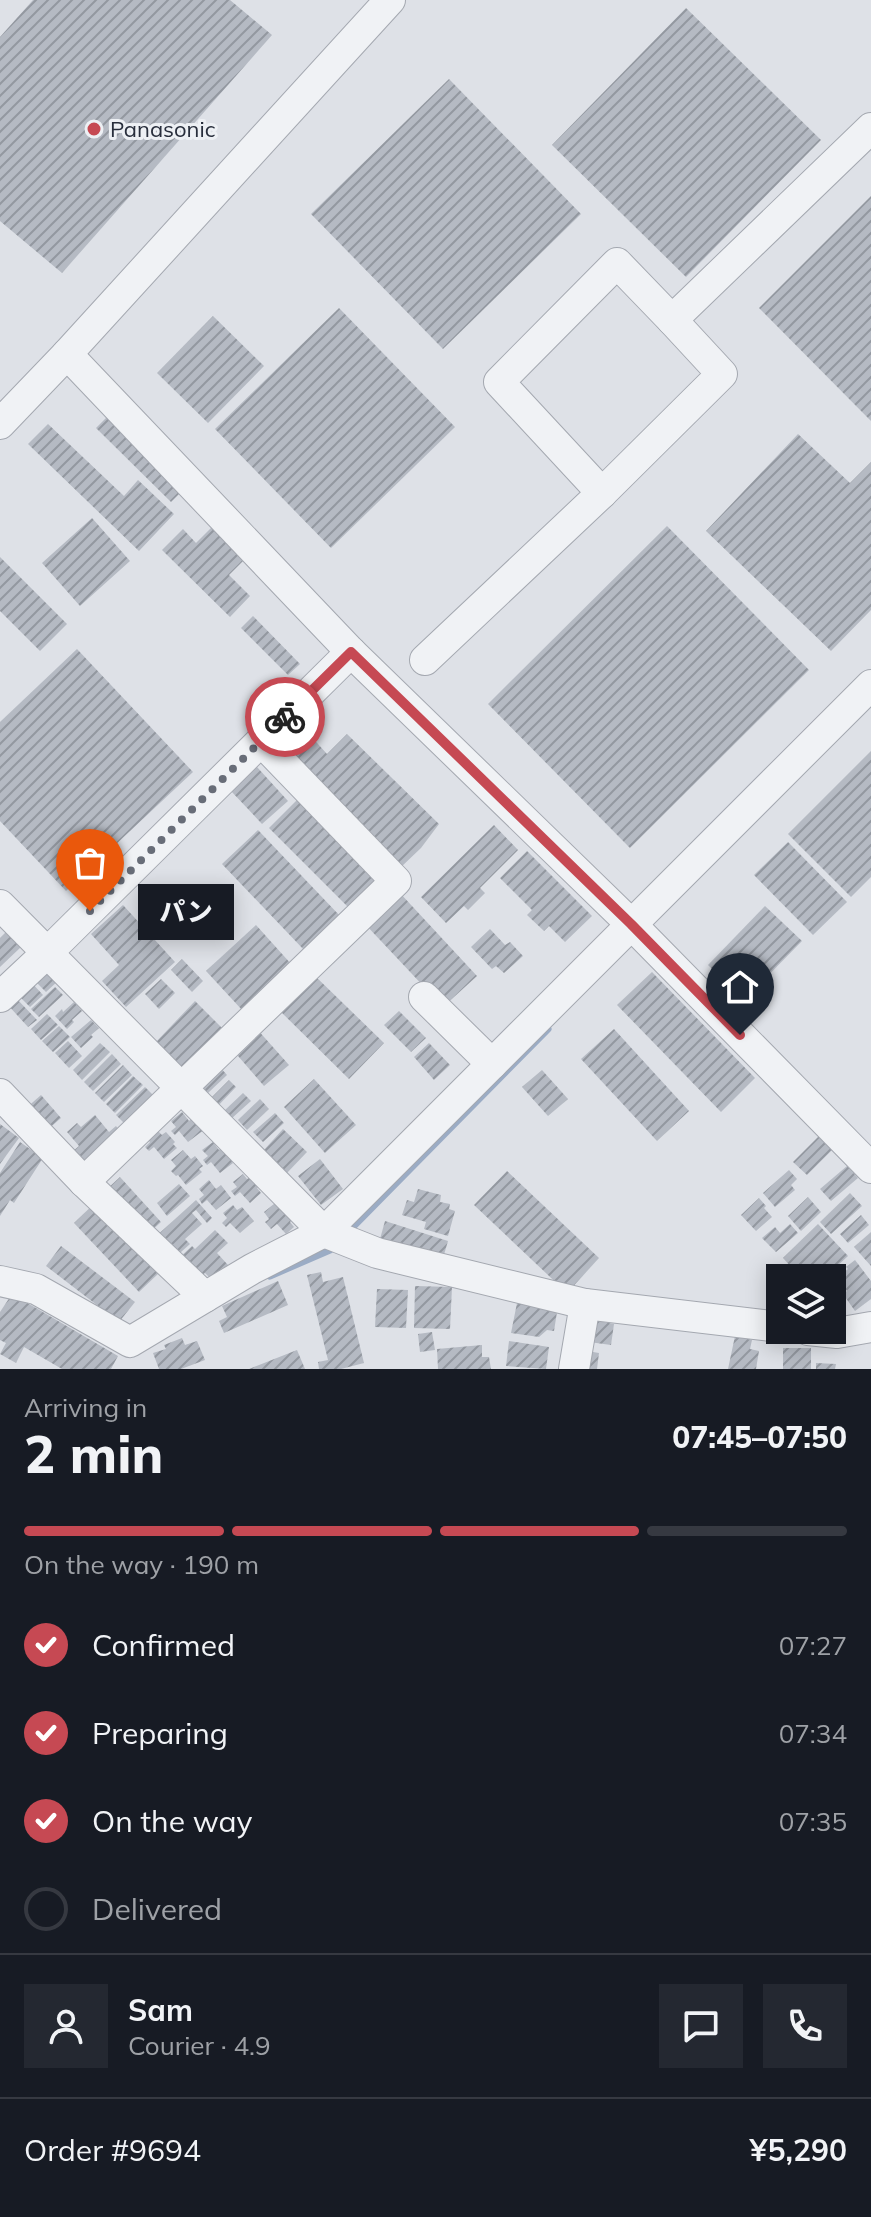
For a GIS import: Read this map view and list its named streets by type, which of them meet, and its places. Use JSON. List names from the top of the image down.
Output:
{
  "places": ["Panasonic", "パン"],
  "page": {
    "bubble": "パン",
    "heading": ["2 min", "Arriving in", "07:45–07:50"],
    "panel": [
      "Sam",
      "Courier · 4.9",
      "Order #9694",
      "¥5,290"
    ],
    "bar": "On the way · 190 m",
    "list": [
      ["Confirmed", "07:27"],
      ["Preparing", "07:34"],
      ["On the way", "07:35"],
      "Delivered"
    ]
  }
}
